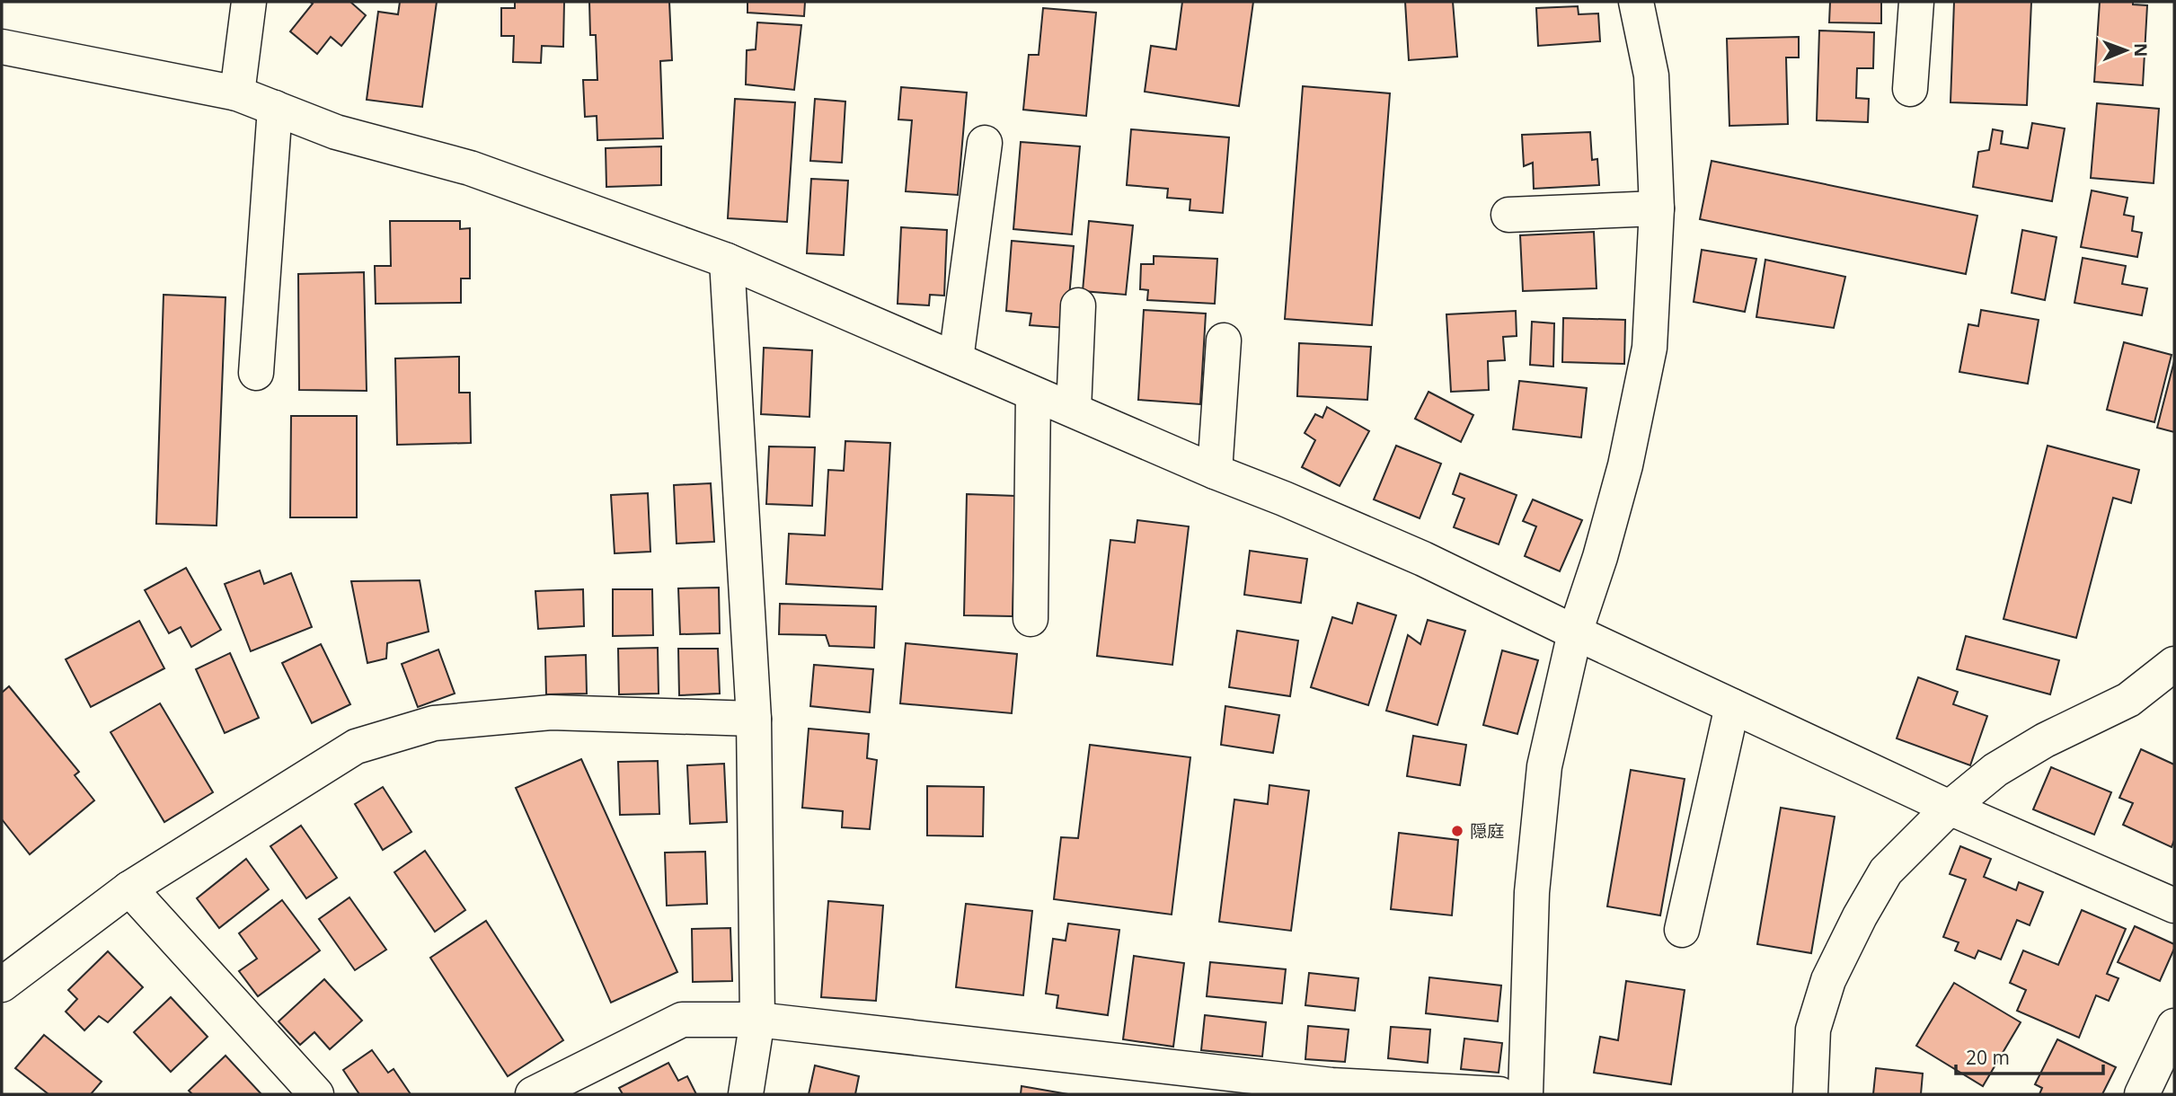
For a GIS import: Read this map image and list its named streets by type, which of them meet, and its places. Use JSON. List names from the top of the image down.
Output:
{
  "places": ["隠庭"],
  "scale_bar": "20 m",
  "north": "right"
}
